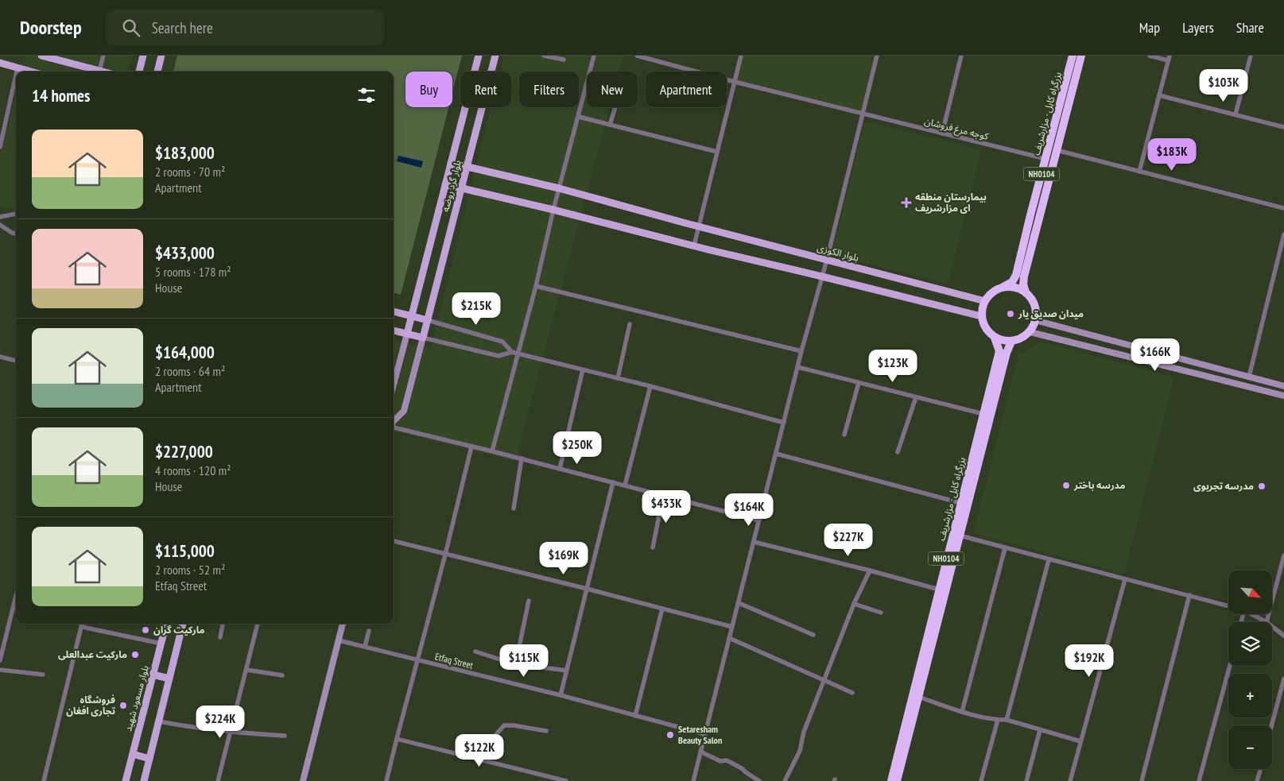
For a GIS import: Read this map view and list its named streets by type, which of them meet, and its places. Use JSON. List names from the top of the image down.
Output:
{
  "streets": {
    "highway": ["بزرگراه کابل - مزارشریف", "NH0104"],
    "main road": ["بلوار گرد روضه", "بلوار الکوزی", "بلوار مسعود شهید"],
    "street": ["كوجه مرغ فروشان", "Etfaq Street"]
  },
  "crossings": [
    ["بزرگراه کابل - مزارشریف", "كوجه مرغ فروشان"],
    ["بزرگراه کابل - مزارشریف", "NH0104"],
    ["بزرگراه کابل - مزارشریف", "بلوار الکوزی"],
    ["NH0104", "بلوار الکوزی"],
    ["بلوار گرد روضه", "بلوار الکوزی"]
  ],
  "places": {
    "health": ["بیمارستان منطقه ای مزارشریف"],
    "other": [
      "میدان صدیق یار",
      "مدرسه باختر",
      "مدرسه تجربوى",
      "مارکیت گران",
      "مارکیت عبدالعلی",
      "فروشگاه تجاری افغان",
      "Setaresham Beauty Salon"
    ]
  },
  "north": "bottom right",
  "page": {
    "header": "Doorstep",
    "search": "Search here",
    "nav": ["Map", "Layers", "Share"],
    "price": [
      "$103K",
      "$183K",
      "$215K",
      "$166K",
      "$123K",
      "$250K",
      "$433K",
      "$164K",
      "$227K",
      "$169K",
      "$115K",
      "$192K",
      "$224K",
      "$122K"
    ],
    "chip": [
      "Buy",
      "Rent",
      "Filters",
      "New",
      "Apartment"
    ],
    "heading": "14 homes",
    "list": [
      {
        "name": "$183,000",
        "note": "2 rooms · 70 m² · Apartment"
      },
      {
        "name": "$433,000",
        "note": "5 rooms · 178 m² · House"
      },
      {
        "name": "$164,000",
        "note": "2 rooms · 64 m² · Apartment"
      },
      {
        "name": "$227,000",
        "note": "4 rooms · 120 m² · House"
      },
      {
        "name": "$115,000",
        "note": "2 rooms · 52 m² · Etfaq Street"
      }
    ],
    "map_buttons": ["+", "−"]
  }
}
